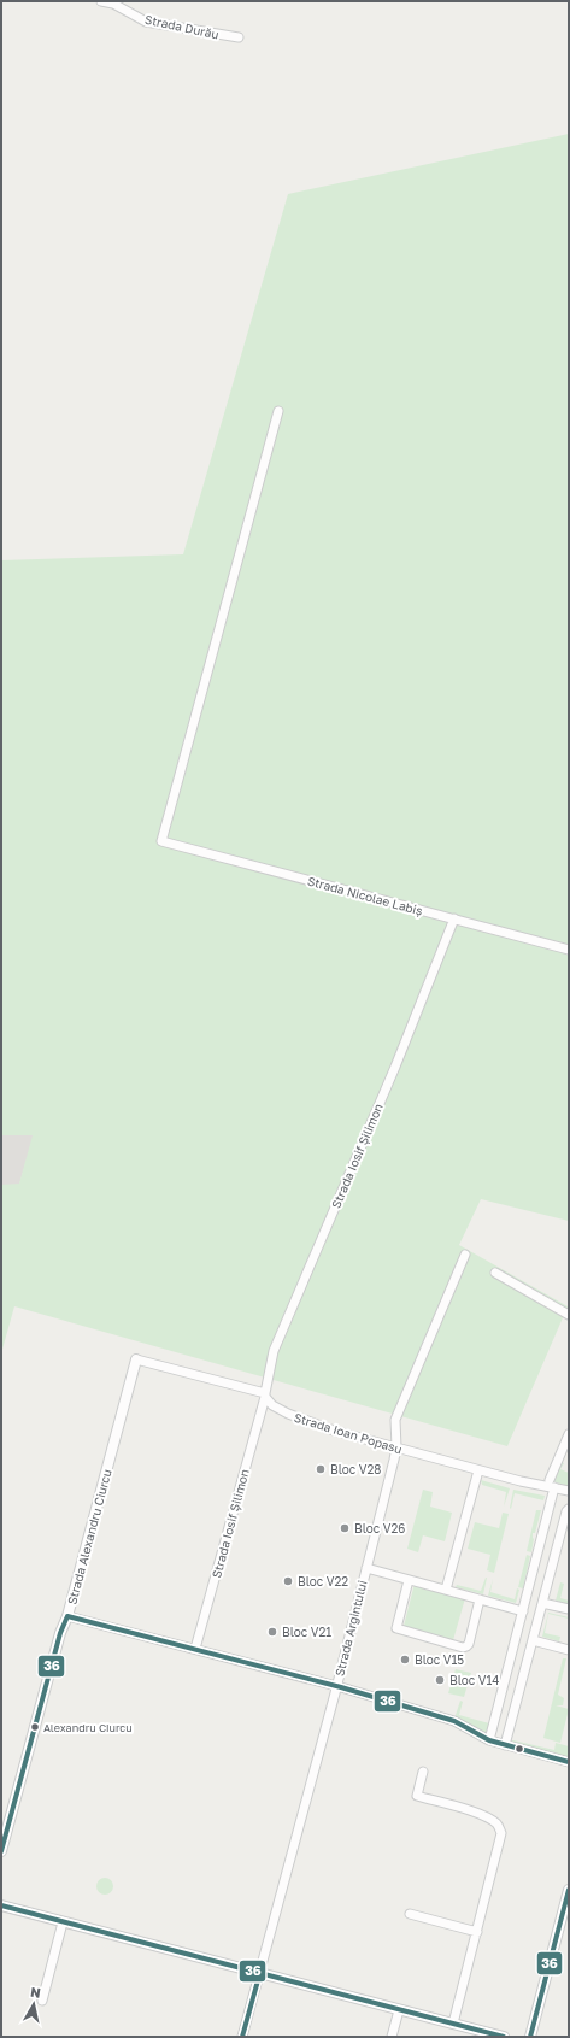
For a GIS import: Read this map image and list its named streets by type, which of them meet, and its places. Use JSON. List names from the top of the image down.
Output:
{
  "streets": {
    "street": [
      "Strada Durău",
      "Strada Nicolae Labiș",
      "Strada Iosif Șilimon",
      "Strada Ioan Popasu",
      "Strada Alexandru Ciurcu",
      "Strada Argintului"
    ]
  },
  "crossings": [
    ["Strada Nicolae Labiș", "Strada Iosif Șilimon"],
    ["Strada Iosif Șilimon", "Strada Ioan Popasu"],
    ["Strada Ioan Popasu", "Strada Alexandru Ciurcu"],
    ["Strada Ioan Popasu", "Strada Argintului"]
  ],
  "places": [
    "Bloc V28",
    "Bloc V26",
    "Bloc V22",
    "Bloc V21",
    "Bloc V15",
    "Bloc V14",
    "Alexandru Ciurcu"
  ],
  "lines": ["transit line 36"],
  "north": "top"
}
